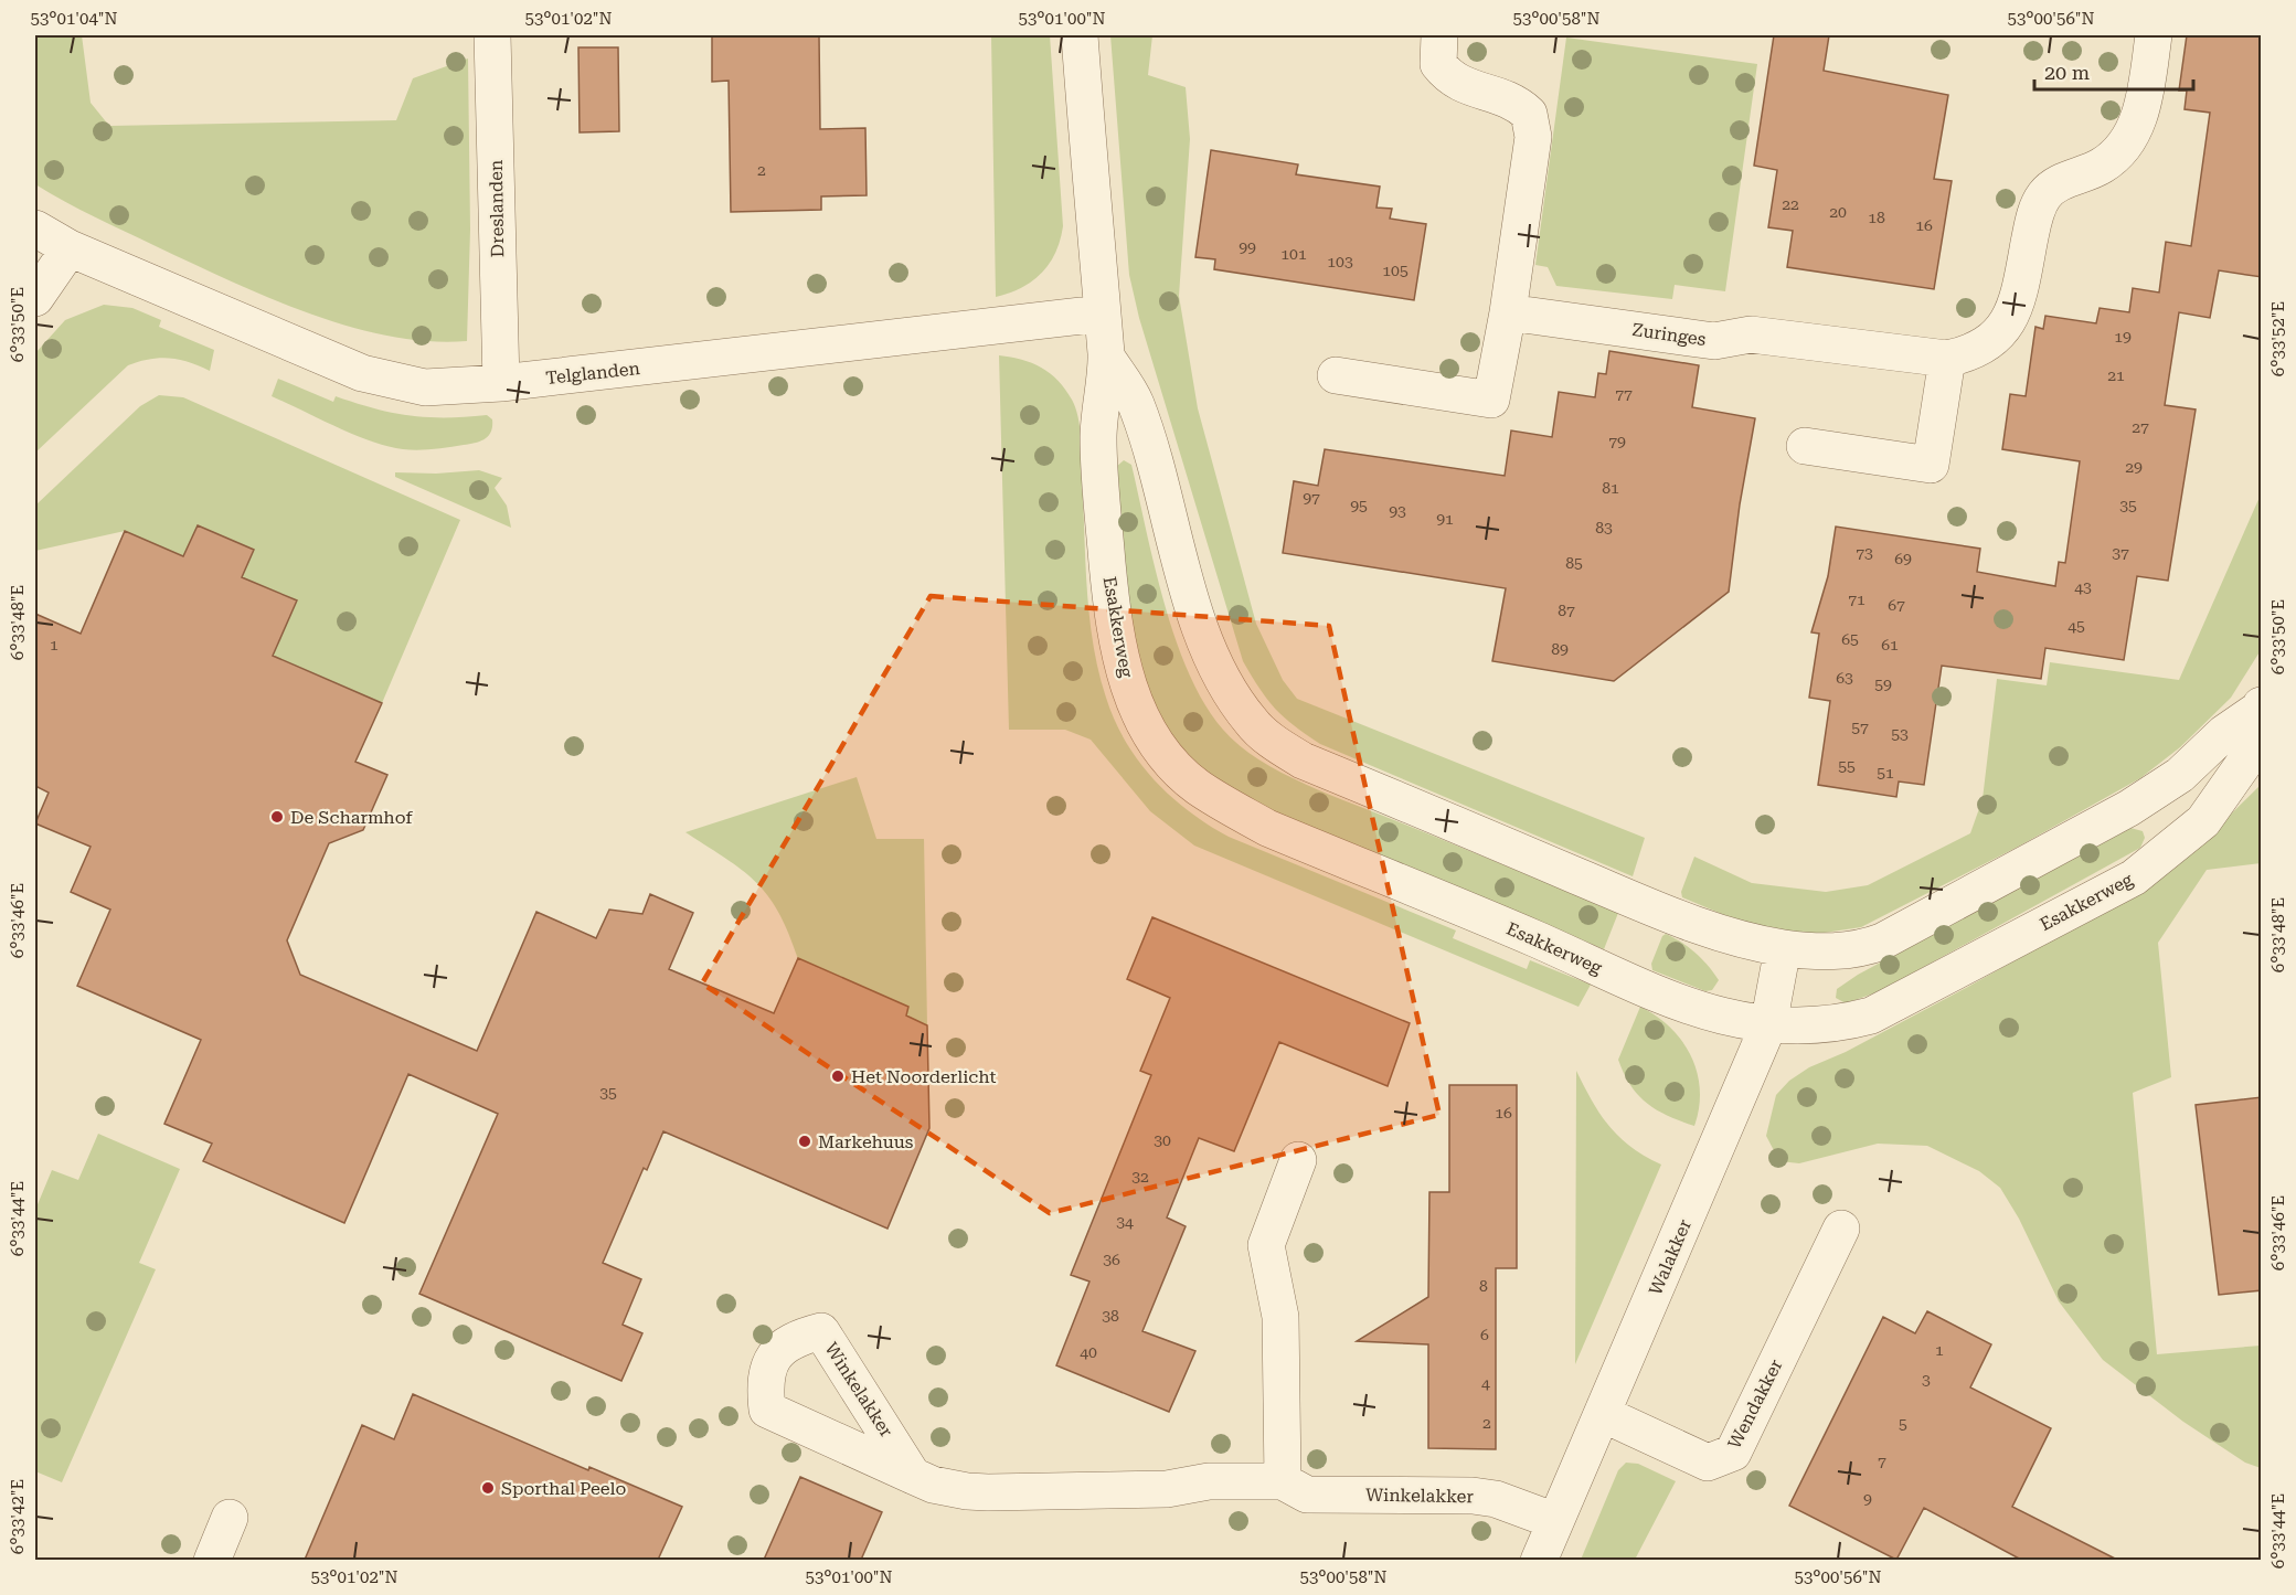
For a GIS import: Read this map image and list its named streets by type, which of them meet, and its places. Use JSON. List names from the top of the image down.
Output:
{
  "streets": {
    "street": [
      "Dreslanden",
      "Zuringes",
      "Telglanden",
      "Esakkerweg",
      "Walakker",
      "Winkelakker",
      "Wendakker"
    ]
  },
  "crossings": [
    ["Dreslanden", "Telglanden"],
    ["Telglanden", "Esakkerweg"],
    ["Esakkerweg", "Walakker"],
    ["Walakker", "Winkelakker"],
    ["Walakker", "Wendakker"]
  ],
  "places": [
    "De Scharmhof",
    "Het Noorderlicht",
    "Markehuus",
    "Sporthal Peelo"
  ],
  "house_numbers": [
    "2",
    "22",
    "20",
    "18",
    "16",
    "99",
    "101",
    "103",
    "105",
    "19",
    "21",
    "77",
    "27",
    "79",
    "29",
    "81",
    "97",
    "95",
    "35",
    "93",
    "91",
    "83",
    "73",
    "37",
    "69",
    "85",
    "43",
    "71",
    "67",
    "87",
    "45",
    "65",
    "1",
    "61",
    "89",
    "63",
    "59",
    "57",
    "53",
    "55",
    "51",
    "35",
    "16",
    "30",
    "32",
    "34",
    "36",
    "8",
    "38",
    "6",
    "1",
    "40",
    "3",
    "4",
    "2",
    "5",
    "7",
    "9"
  ],
  "scale_bar": "20 m",
  "coordinates": [
    "53°01'04\"N",
    "53°01'02\"N",
    "53°01'00\"N",
    "53°00'58\"N",
    "53°00'56\"N",
    "6°33'50\"E",
    "6°33'52\"E",
    "6°33'48\"E",
    "6°33'46\"E",
    "6°33'44\"E",
    "6°33'42\"E"
  ]
}
